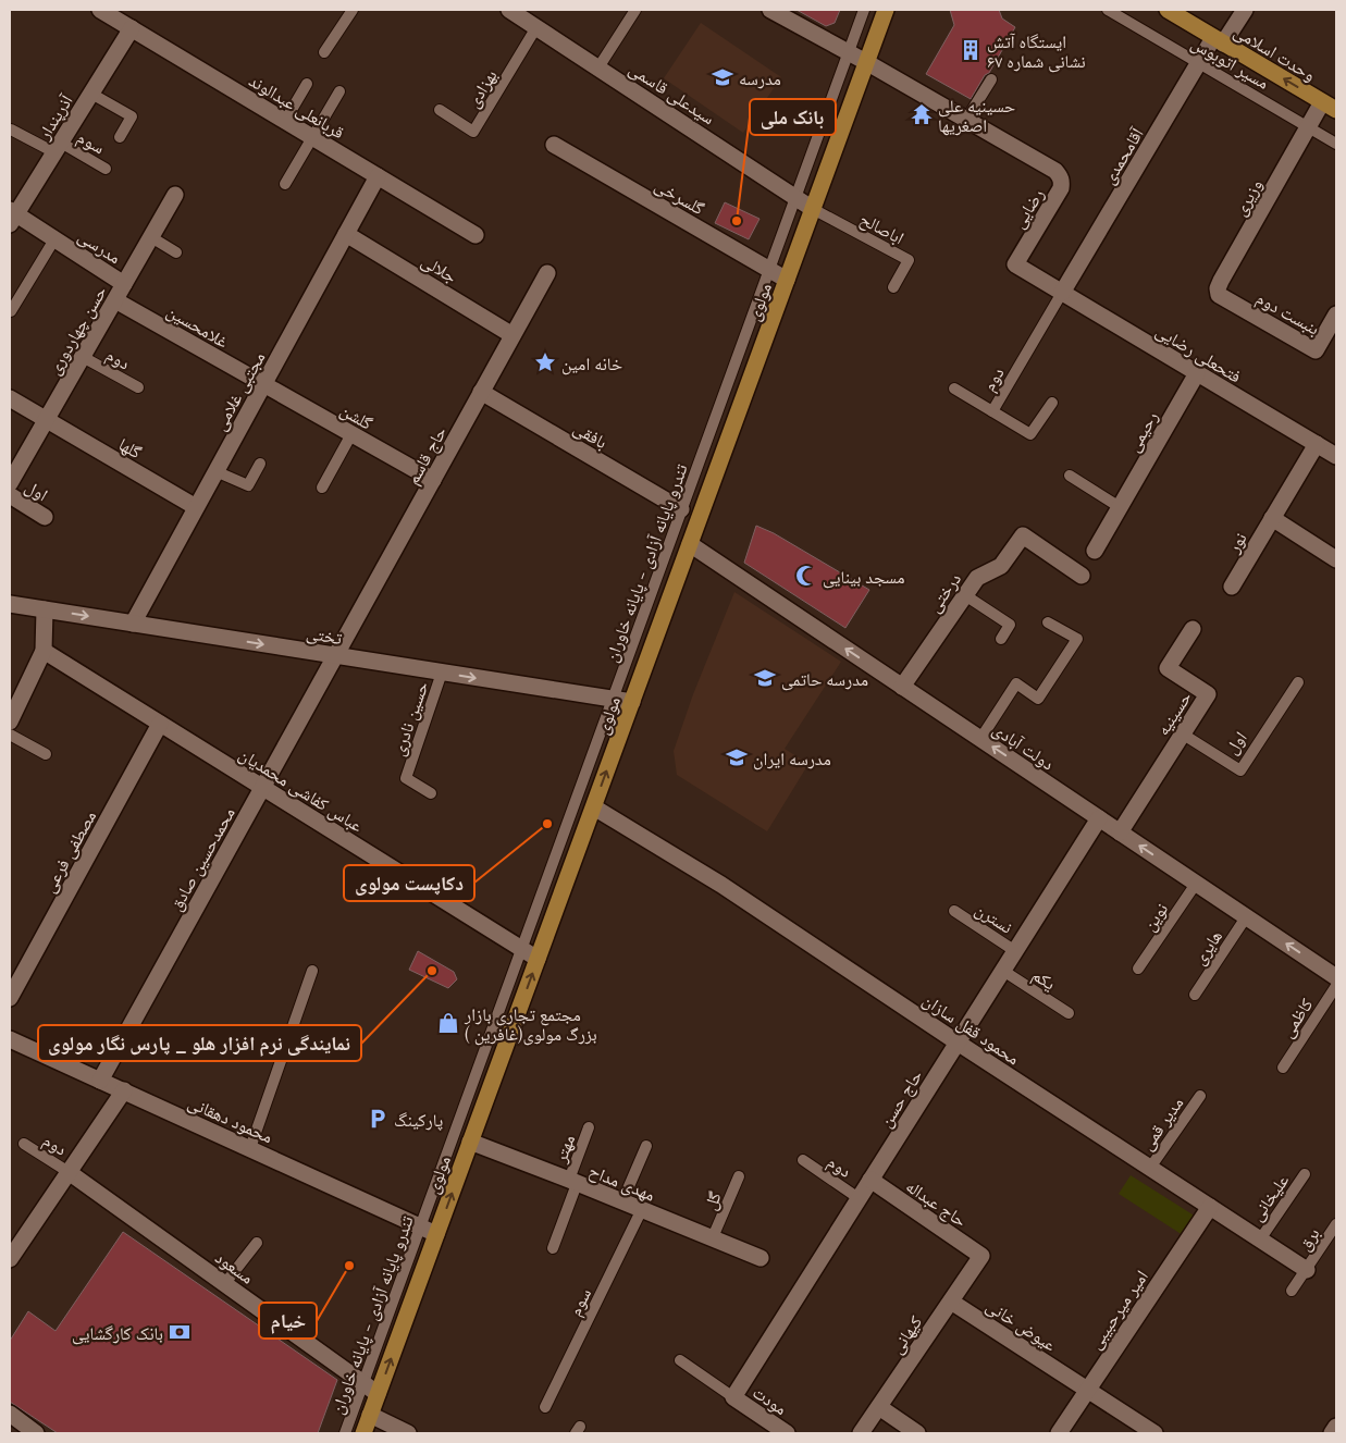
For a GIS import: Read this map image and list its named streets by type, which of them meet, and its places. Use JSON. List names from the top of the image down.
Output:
{
  "streets": {
    "main road": ["وحدت اسلامی", "مولوی"],
    "street": [
      "سیدعلی قاسمی",
      "قربانعلی عبدالوند",
      "آذرپندار",
      "آقامحمدی",
      "گلسرخی",
      "وزیری",
      "رضایی",
      "مدرسی",
      "جلالی",
      "بنبست دوم",
      "غلامحسین",
      "حسن چهاردوری",
      "فتحعلی رضایی",
      "مجتبی غلامی",
      "گلشن",
      "رحیمی",
      "بافقی",
      "گلها",
      "حاج قاسم",
      "اول",
      "نور",
      "درختی",
      "تختی",
      "حسینیه",
      "دولت آبادی",
      "عباس کفاشی محمدیان",
      "مصطفی فرعی",
      "محمدحسین صادق",
      "محمود قفل سازان",
      "حاج حسن",
      "محمود دهقانی",
      "مهدی مداح",
      "حاج عبداله",
      "مسعود",
      "امیر میرحبیبی",
      "عیوض خانی",
      "کیهانی",
      "مودت"
    ],
    "lane": [
      "مسیر اتوبوس",
      "بهزادی",
      "سوم",
      "اباصالح",
      "دوم",
      "تندرو پایانه آزادی - پایانه خاوران",
      "حسین نادری",
      "نوین",
      "نسترن",
      "هایری",
      "یکم",
      "کاظمی",
      "مدیر قمی",
      "مهتر",
      "علیخانی",
      "گل",
      "برق"
    ]
  },
  "crossings": [
    ["وحدت اسلامی", "آقامحمدی"],
    ["وحدت اسلامی", "وزیری"],
    ["مسیر اتوبوس", "آقامحمدی"],
    ["مسیر اتوبوس", "وزیری"],
    ["بهزادی", "سیدعلی قاسمی"],
    ["سیدعلی قاسمی", "اباصالح"],
    ["سیدعلی قاسمی", "مولوی"],
    ["سیدعلی قاسمی", "تندرو پایانه آزادی - پایانه خاوران"],
    ["قربانعلی عبدالوند", "آذرپندار"],
    ["قربانعلی عبدالوند", "مجتبی غلامی"],
    ["آذرپندار", "سوم"],
    ["آذرپندار", "مدرسی"],
    ["سوم", "مهدی مداح"],
    ["آقامحمدی", "رضایی"],
    ["آقامحمدی", "فتحعلی رضایی"],
    ["آقامحمدی", "دوم"],
    ["گلسرخی", "مولوی"],
    ["گلسرخی", "تندرو پایانه آزادی - پایانه خاوران"],
    ["وزیری", "بنبست دوم"],
    ["رضایی", "مولوی"],
    ["رضایی", "فتحعلی رضایی"],
    ["رضایی", "دوم"],
    ["رضایی", "تندرو پایانه آزادی - پایانه خاوران"],
    ["اباصالح", "مولوی"],
    ["مدرسی", "حسن چهاردوری"],
    ["جلالی", "مجتبی غلامی"],
    ["جلالی", "حاج قاسم"],
    ["مولوی", "تختی"],
    ["مولوی", "دولت آبادی"],
    ["مولوی", "عباس کفاشی محمدیان"],
    ["مولوی", "محمود قفل سازان"],
    ["مولوی", "محمود دهقانی"],
    ["مولوی", "مهدی مداح"],
    ["مولوی", "مسعود"],
    ["غلامحسین", "حسن چهاردوری"],
    ["غلامحسین", "مجتبی غلامی"],
    ["غلامحسین", "گلشن"],
    ["حسن چهاردوری", "دوم"],
    ["حسن چهاردوری", "گلها"],
    ["فتحعلی رضایی", "دوم"],
    ["فتحعلی رضایی", "رحیمی"],
    ["دوم", "حاج حسن"],
    ["دوم", "مسعود"],
    ["مجتبی غلامی", "گلشن"],
    ["مجتبی غلامی", "گلها"],
    ["مجتبی غلامی", "تختی"],
    ["گلشن", "حاج قاسم"],
    ["بافقی", "حاج قاسم"],
    ["بافقی", "تندرو پایانه آزادی - پایانه خاوران"],
    ["حاج قاسم", "تختی"],
    ["حاج قاسم", "محمدحسین صادق"],
    ["اول", "حسینیه"],
    ["تندرو پایانه آزادی - پایانه خاوران", "تختی"],
    ["تندرو پایانه آزادی - پایانه خاوران", "عباس کفاشی محمدیان"],
    ["تندرو پایانه آزادی - پایانه خاوران", "محمود دهقانی"],
    ["تندرو پایانه آزادی - پایانه خاوران", "مسعود"],
    ["درختی", "دولت آبادی"],
    ["تختی", "حسین نادری"],
    ["تختی", "محمدحسین صادق"],
    ["حسینیه", "دولت آبادی"],
    ["دولت آبادی", "نوین"],
    ["دولت آبادی", "هایری"],
    ["دولت آبادی", "حاج حسن"],
    ["عباس کفاشی محمدیان", "مصطفی فرعی"],
    ["عباس کفاشی محمدیان", "محمدحسین صادق"],
    ["محمدحسین صادق", "محمود دهقانی"],
    ["نسترن", "حاج حسن"],
    ["یکم", "حاج حسن"],
    ["محمود قفل سازان", "حاج حسن"],
    ["محمود قفل سازان", "مدیر قمی"],
    ["محمود قفل سازان", "علیخانی"],
    ["محمود قفل سازان", "برق"],
    ["محمود قفل سازان", "امیر میرحبیبی"],
    ["حاج حسن", "حاج عبداله"],
    ["حاج حسن", "مودت"],
    ["مهتر", "مهدی مداح"],
    ["مهدی مداح", "گل"],
    ["حاج عبداله", "کیهانی"],
    ["امیر میرحبیبی", "عیوض خانی"],
    ["عیوض خانی", "کیهانی"]
  ],
  "one_way": [
    "وحدت اسلامی",
    "مولوی",
    "تختی",
    "دولت آبادی"
  ],
  "places": {
    "building": ["ایستگاه آتش نشانی شماره ۶۷"],
    "school or university": ["مدرسه", "مدرسه حاتمی", "مدرسه ایران"],
    "temple": ["حسینیه علی اصغریها"],
    "other": [
      "بانک ملی",
      "دکاپست مولوی",
      "نمایندگی نرم افزار هلو _ پارس نگار مولوی",
      "خیام"
    ],
    "place": ["خانه امین"],
    "mosque": ["مسجد بینایی"],
    "shop": ["مجتمع تجاری بازار بزرگ مولوی(غافرین )"],
    "parking": ["پارکینگ"],
    "bank": ["بانک کارگشایی"]
  }
}
